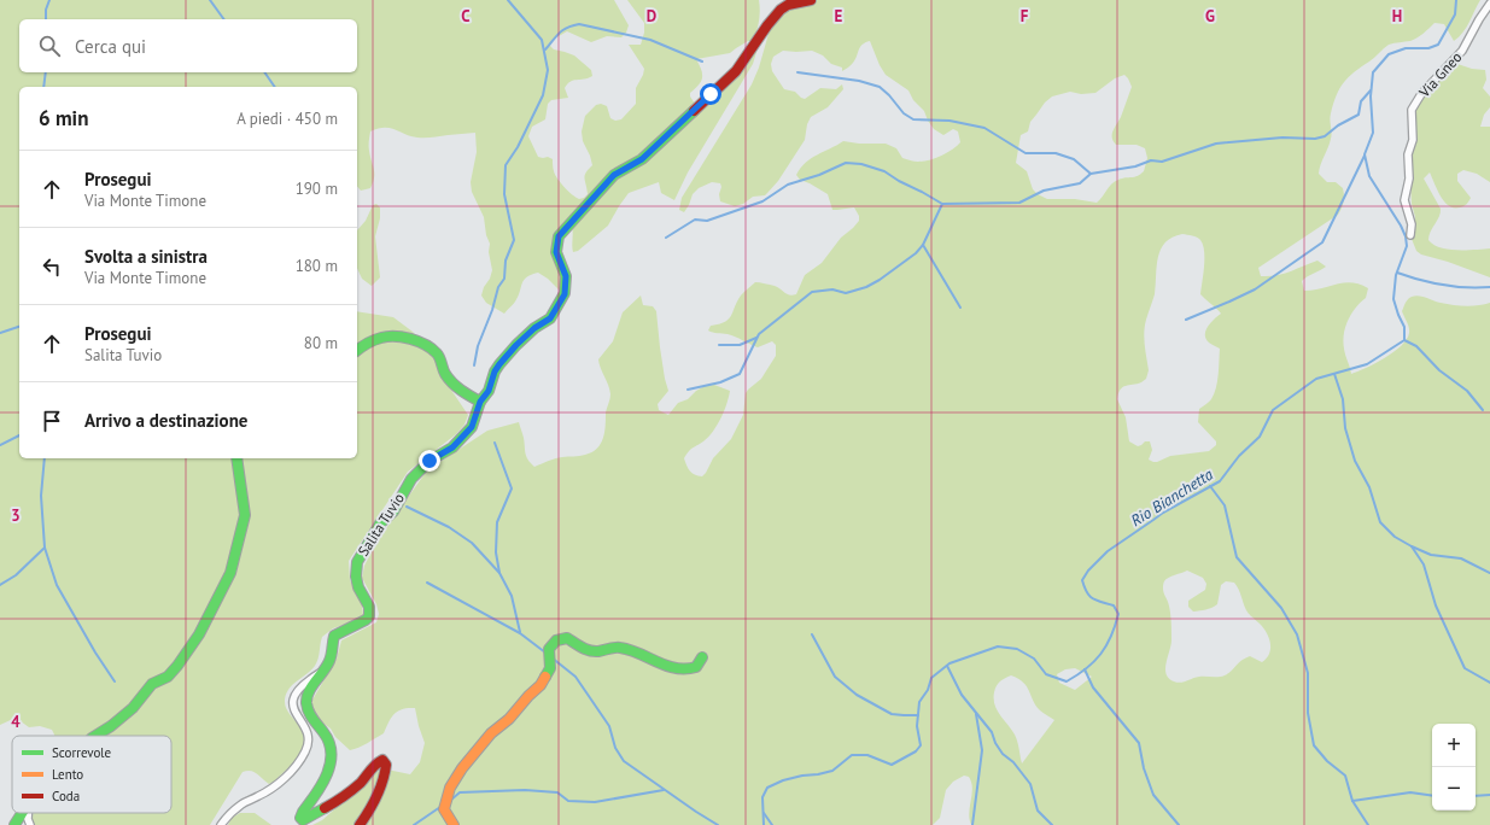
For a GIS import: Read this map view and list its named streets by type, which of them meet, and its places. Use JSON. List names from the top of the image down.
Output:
{
  "streets": {
    "street": ["Via Gneo", "Salita Tuvio"]
  },
  "water": ["Rio Bianchetta"],
  "legend": ["Scorrevole", "Lento", "Coda"],
  "page": {
    "search": "Cerca qui",
    "heading": ["6 min", "A piedi · 450 m"],
    "list": [
      ["Prosegui", "Via Monte Timone", "190 m"],
      ["Svolta a sinistra", "Via Monte Timone", "180 m"],
      ["Prosegui", "Salita Tuvio", "80 m"],
      "Arrivo a destinazione"
    ],
    "map_buttons": ["+", "−"]
  },
  "grid": {
    "columns": [
      "C",
      "D",
      "E",
      "F",
      "G",
      "H"
    ],
    "rows": ["3", "4"]
  }
}
